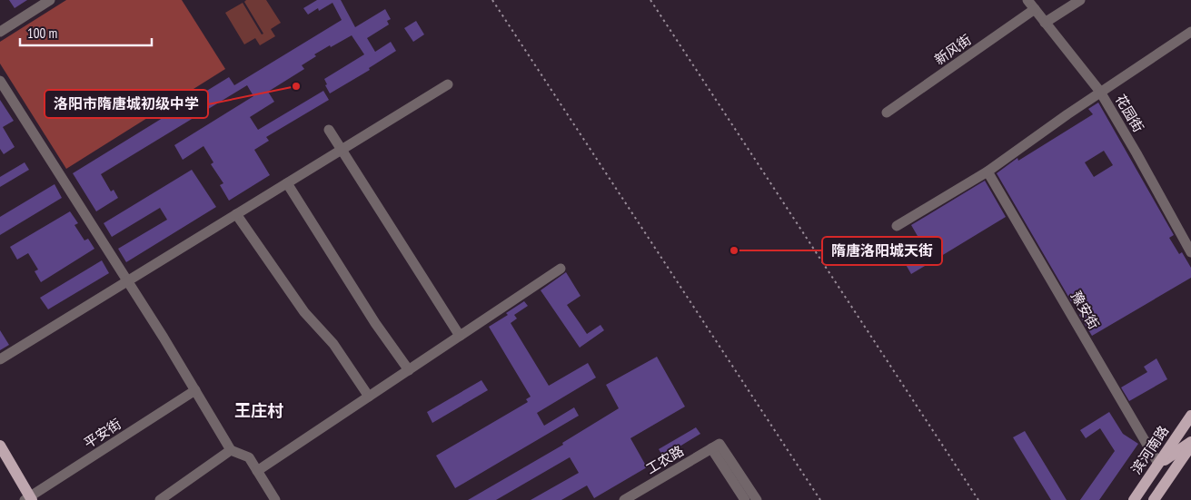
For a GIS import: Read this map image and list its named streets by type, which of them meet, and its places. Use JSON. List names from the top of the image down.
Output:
{
  "streets": {
    "main road": ["滨河南路"],
    "street": [
      "新风街",
      "花园街",
      "豫安街",
      "平安街",
      "工农路"
    ]
  },
  "crossings": [
    ["新风街", "花园街"],
    ["豫安街", "滨河南路"]
  ],
  "districts": ["王庄村"],
  "places": ["洛阳市隋唐城初级中学", "隋唐洛阳城天街"],
  "scale_bar": "100 m"
}
